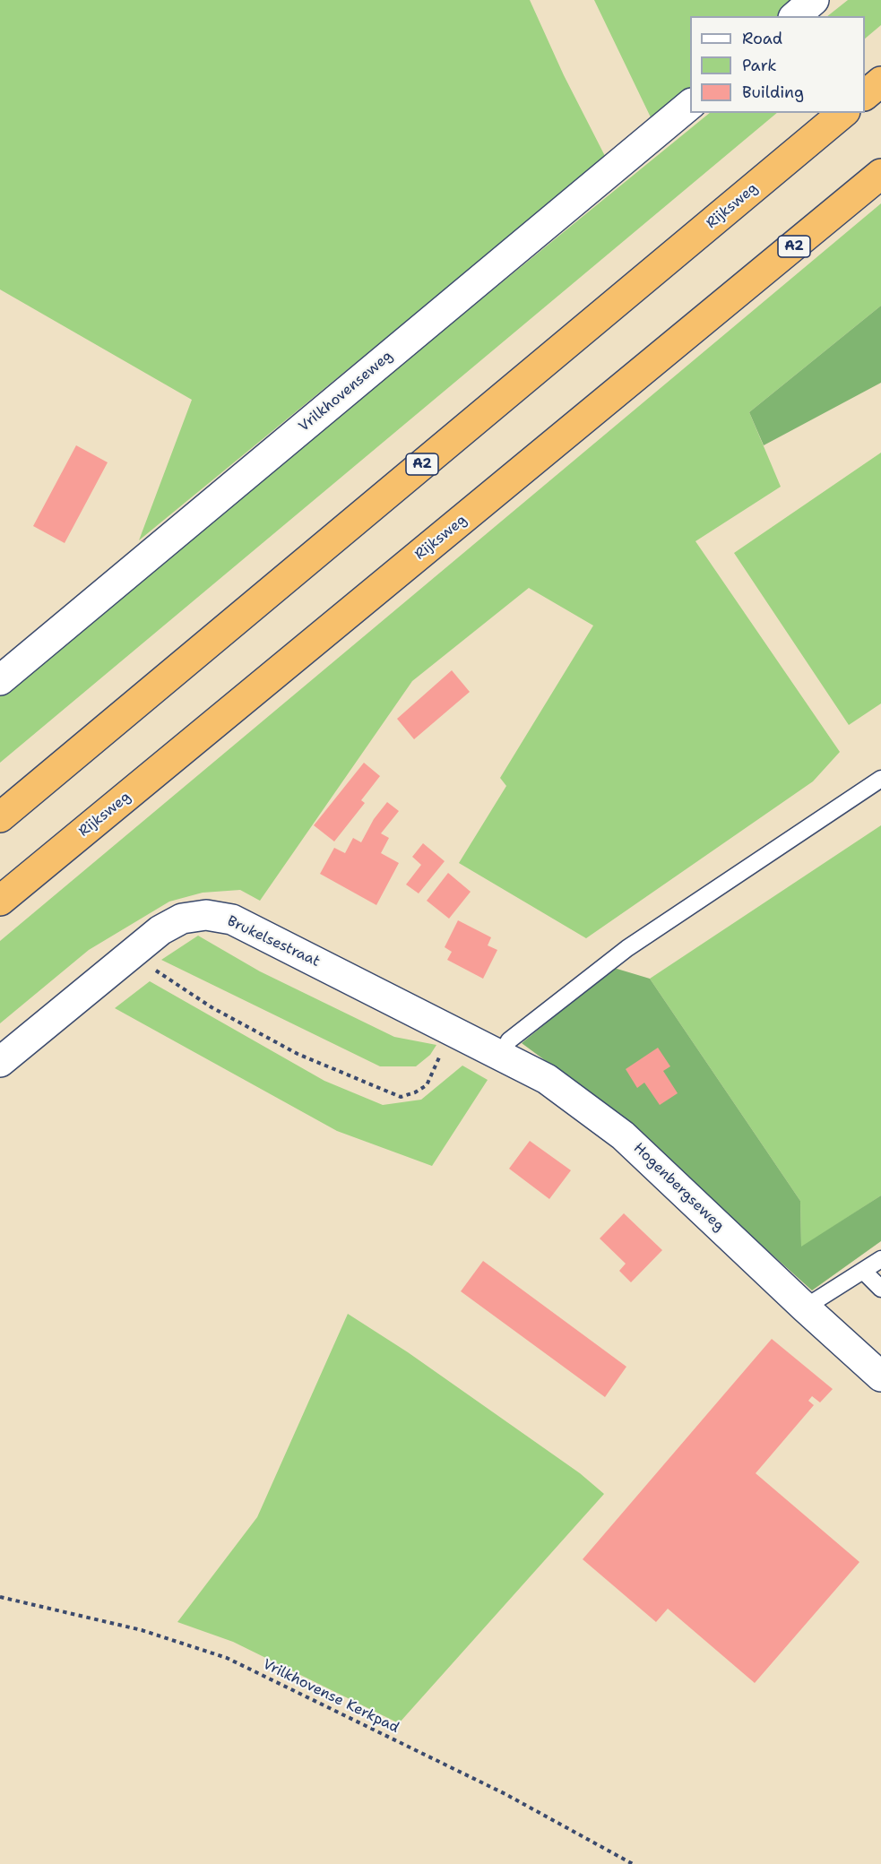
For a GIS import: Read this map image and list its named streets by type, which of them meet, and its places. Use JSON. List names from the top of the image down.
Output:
{
  "streets": {
    "highway": ["Rijksweg", "A2"],
    "street": ["Vrilkhovenseweg", "Brukelsestraat", "Hogenbergseweg"],
    "path": ["Vrilkhovense Kerkpad"]
  },
  "crossings": [
    ["Brukelsestraat", "Hogenbergseweg"]
  ],
  "legend": ["Road", "Park", "Building"]
}
